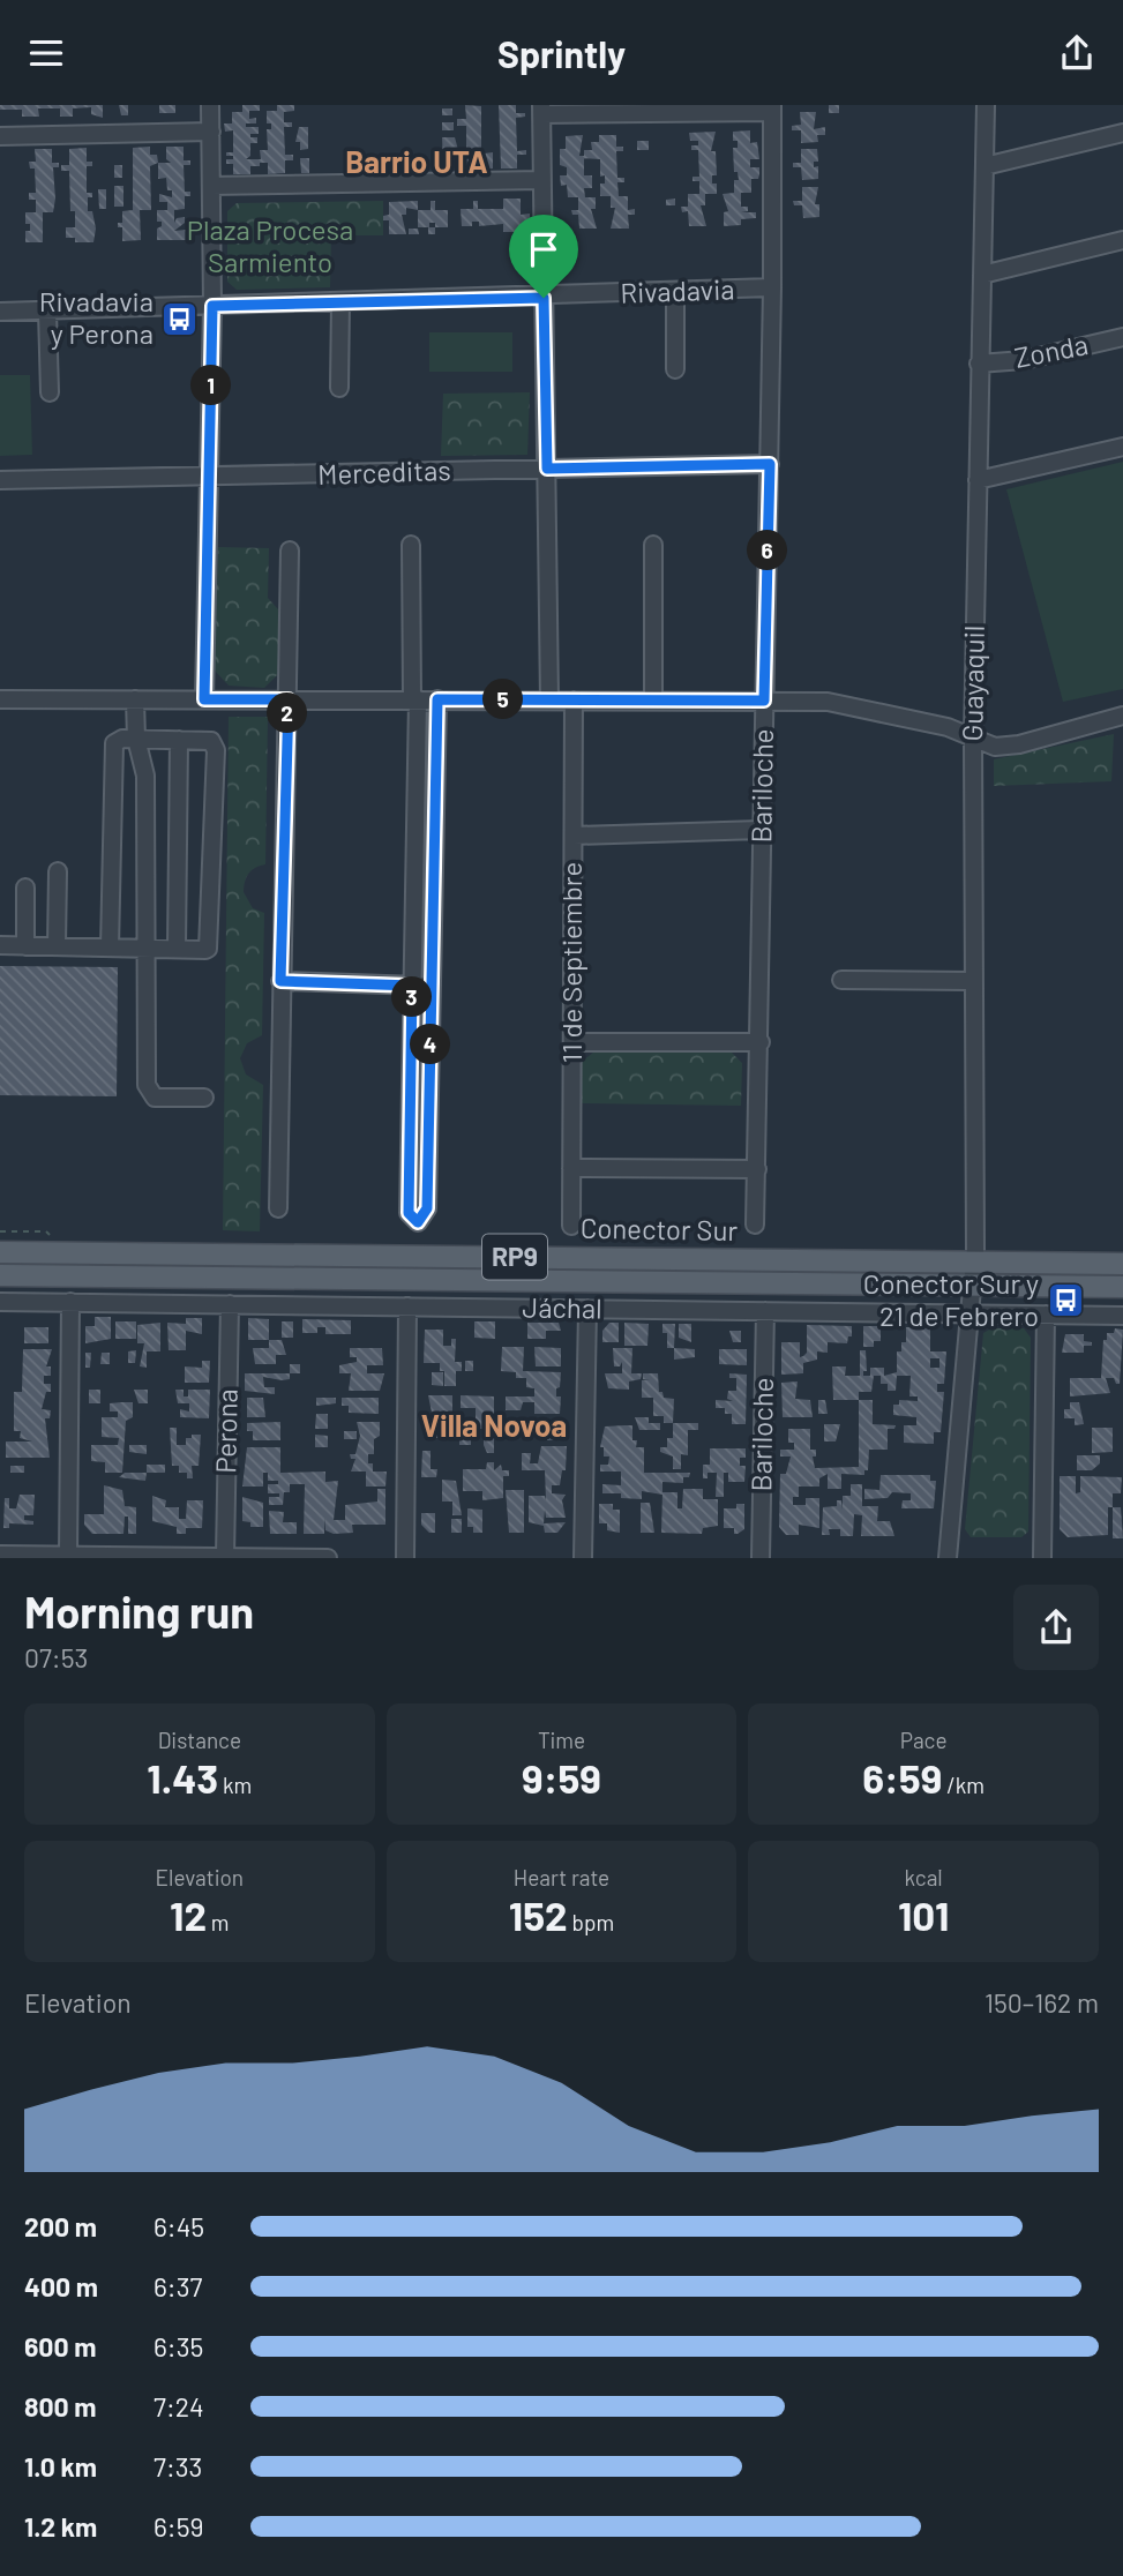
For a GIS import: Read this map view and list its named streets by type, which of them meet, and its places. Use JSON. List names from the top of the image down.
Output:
{
  "streets": {
    "main road": ["Conector Sur", "RP9"],
    "street": [
      "Rivadavia",
      "Zonda",
      "Merceditas",
      "Guayaquil",
      "Bariloche",
      "11 de Septiembre",
      "Jáchal",
      "Perona"
    ]
  },
  "crossings": [
    ["Rivadavia", "Bariloche"],
    ["Zonda", "Guayaquil"],
    ["Merceditas", "Bariloche"],
    ["Guayaquil", "Conector Sur"],
    ["Guayaquil", "Jáchal"],
    ["Bariloche", "Jáchal"],
    ["Jáchal", "Perona"]
  ],
  "districts": ["Barrio UTA", "Villa Novoa"],
  "parks": ["Plaza Procesa Sarmiento"],
  "places": {
    "bus stop": ["Rivadavia y Perona", "Conector Sur y 21 de Febrero"]
  },
  "page": {
    "header": "Sprintly",
    "pins": [
      "1",
      "6",
      "5",
      "2",
      "3",
      "4"
    ],
    "heading": ["Morning run", "07:53"],
    "stats": [
      ["Distance", "1.43 km"],
      ["Time", "9:59"],
      ["Pace", "6:59 /km"],
      ["Elevation", "12 m"],
      ["Heart rate", "152 bpm"],
      ["kcal", "101"]
    ],
    "chart": ["Elevation", "150–162 m"],
    "list": [
      {
        "name": "200 m",
        "note": "6:45"
      },
      {
        "name": "400 m",
        "note": "6:37"
      },
      {
        "name": "600 m",
        "note": "6:35"
      },
      {
        "name": "800 m",
        "note": "7:24"
      },
      {
        "name": "1.0 km",
        "note": "7:33"
      },
      {
        "name": "1.2 km",
        "note": "6:59"
      }
    ]
  }
}
